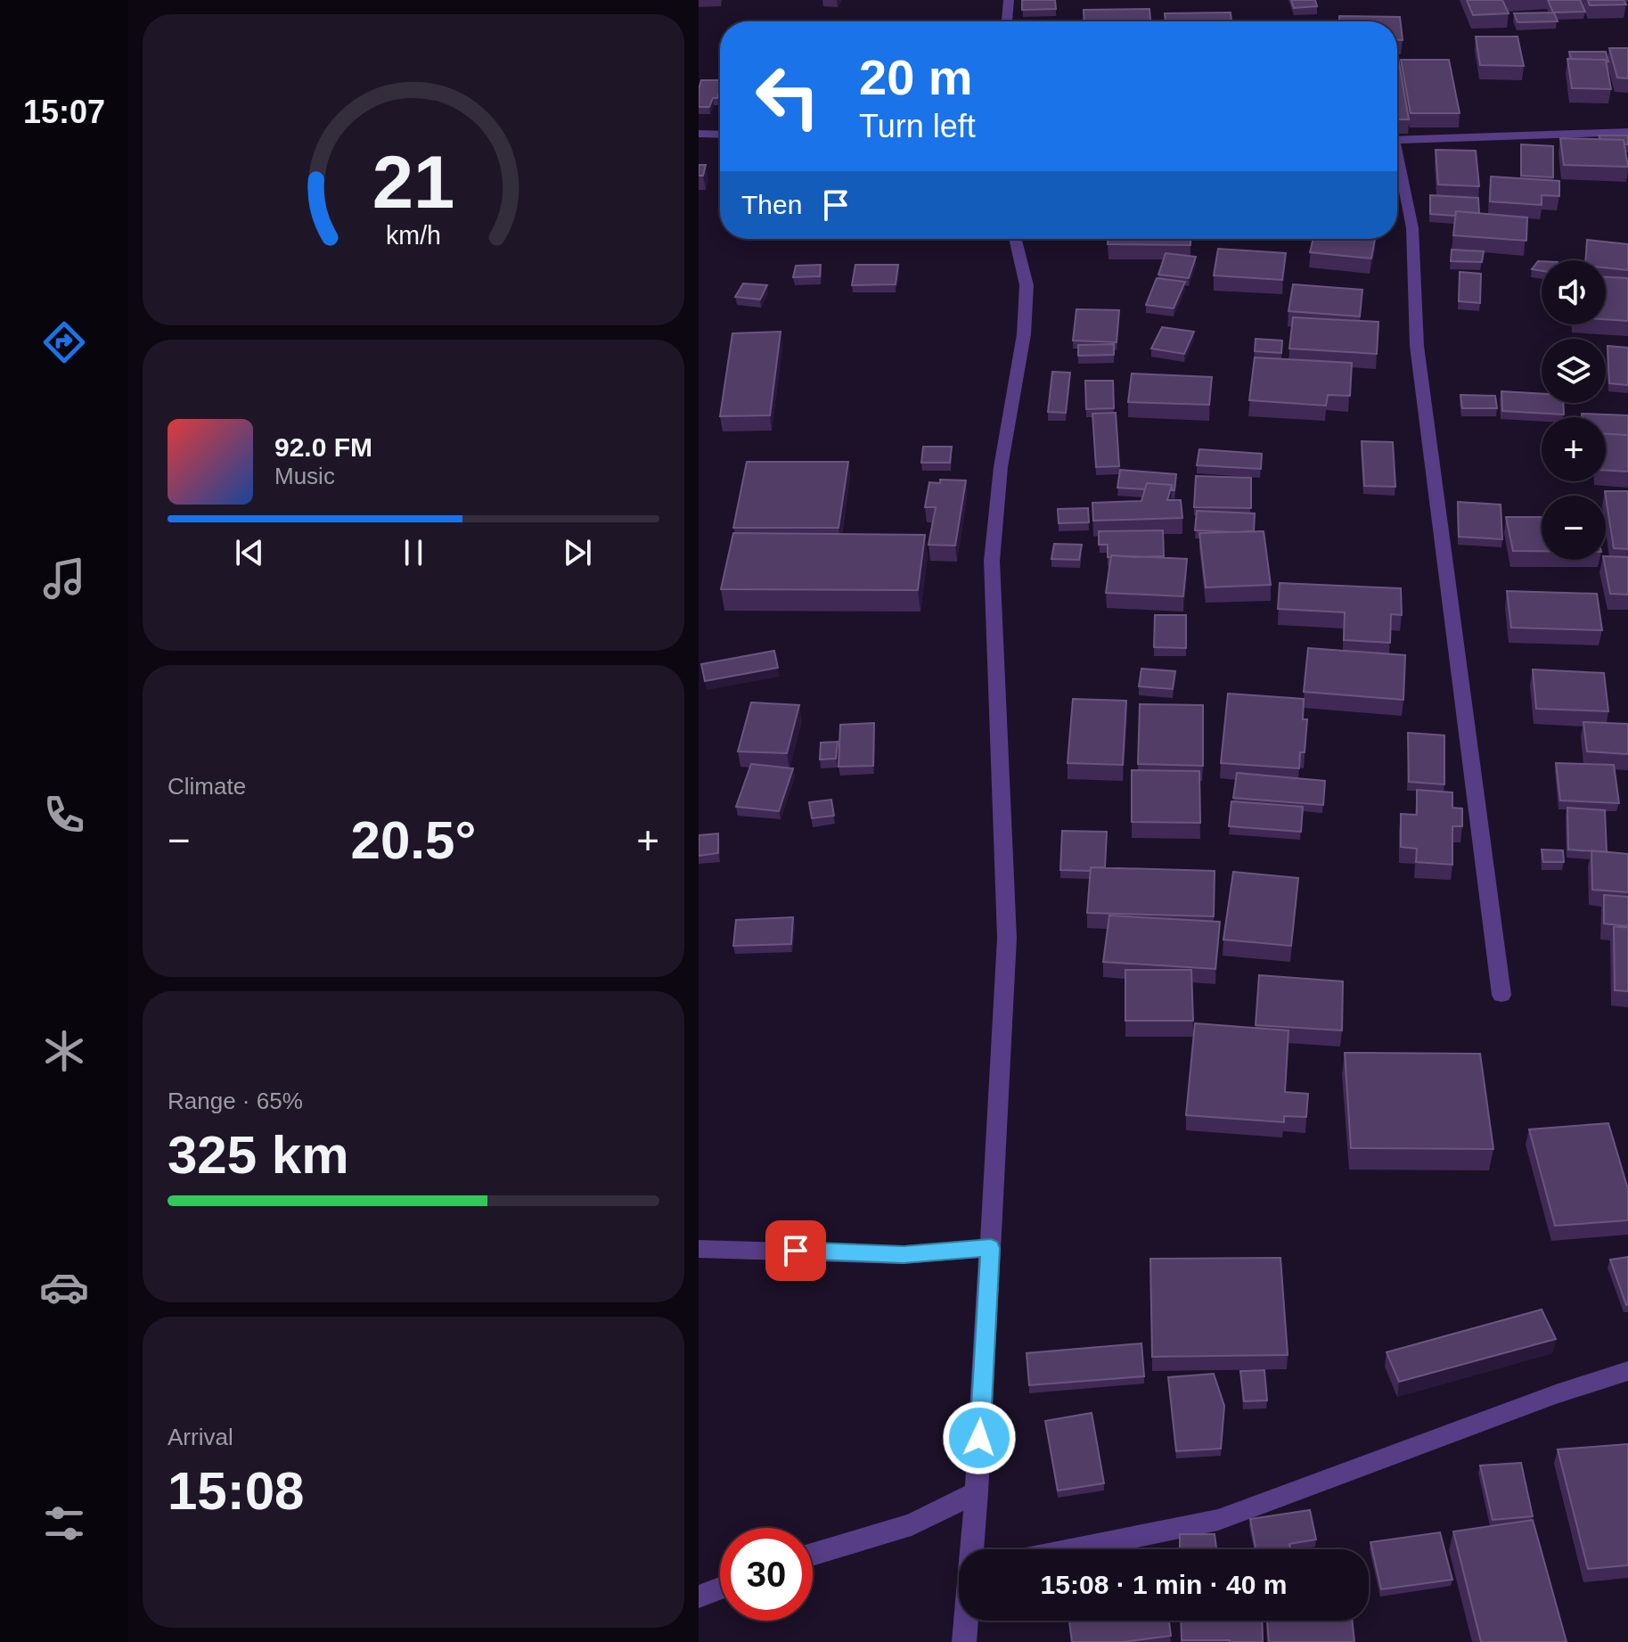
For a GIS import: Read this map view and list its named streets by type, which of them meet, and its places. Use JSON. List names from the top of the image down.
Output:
{
  "page": {
    "tabs": "15:07",
    "turn": ["20 m", "Turn left"],
    "then": "Then",
    "map_buttons": ["+", "−"],
    "song": ["92.0 FM", "Music"],
    "tile": [
      "Climate",
      ["Range · 65%", "325 km"],
      ["Arrival", "15:08"]
    ],
    "heat": ["−", "20.5°", "+"],
    "limit": "30",
    "trip": "15:08 · 1 min · 40 m",
    "gauge": ["21", "km/h"]
  }
}
